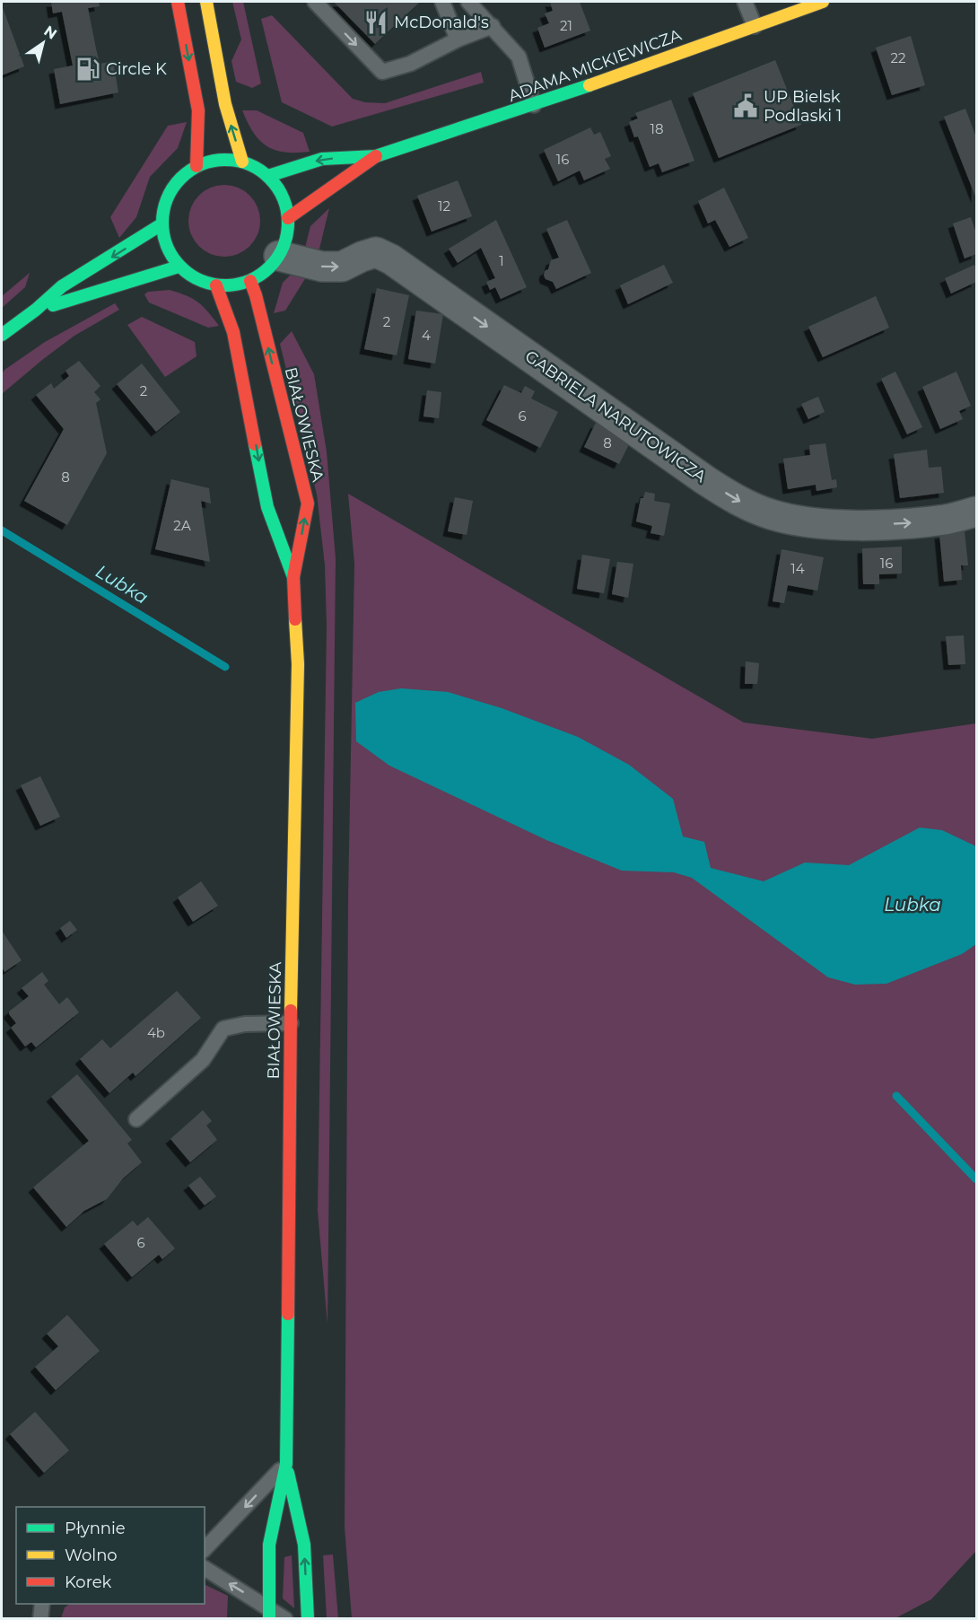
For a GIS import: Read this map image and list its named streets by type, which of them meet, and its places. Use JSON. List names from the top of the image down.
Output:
{
  "streets": {
    "main road": ["ADAMA MICKIEWICZA", "BIAŁOWIESKA"],
    "street": ["GABRIELA NARUTOWICZA"]
  },
  "crossings": [
    ["ADAMA MICKIEWICZA", "GABRIELA NARUTOWICZA"],
    ["ADAMA MICKIEWICZA", "BIAŁOWIESKA"],
    ["GABRIELA NARUTOWICZA", "BIAŁOWIESKA"]
  ],
  "one_way": ["GABRIELA NARUTOWICZA"],
  "water": ["Lubka"],
  "places": {
    "restaurant": ["McDonald's"],
    "fuel station": ["Circle K"],
    "public building": ["UP Bielsk Podlaski 1"]
  },
  "house_numbers": [
    "21",
    "22",
    "18",
    "16",
    "12",
    "1",
    "2",
    "4",
    "2",
    "6",
    "8",
    "8",
    "2A",
    "16",
    "14",
    "4b",
    "6"
  ],
  "legend": ["Płynnie", "Wolno", "Korek"],
  "north": "top right"
}
